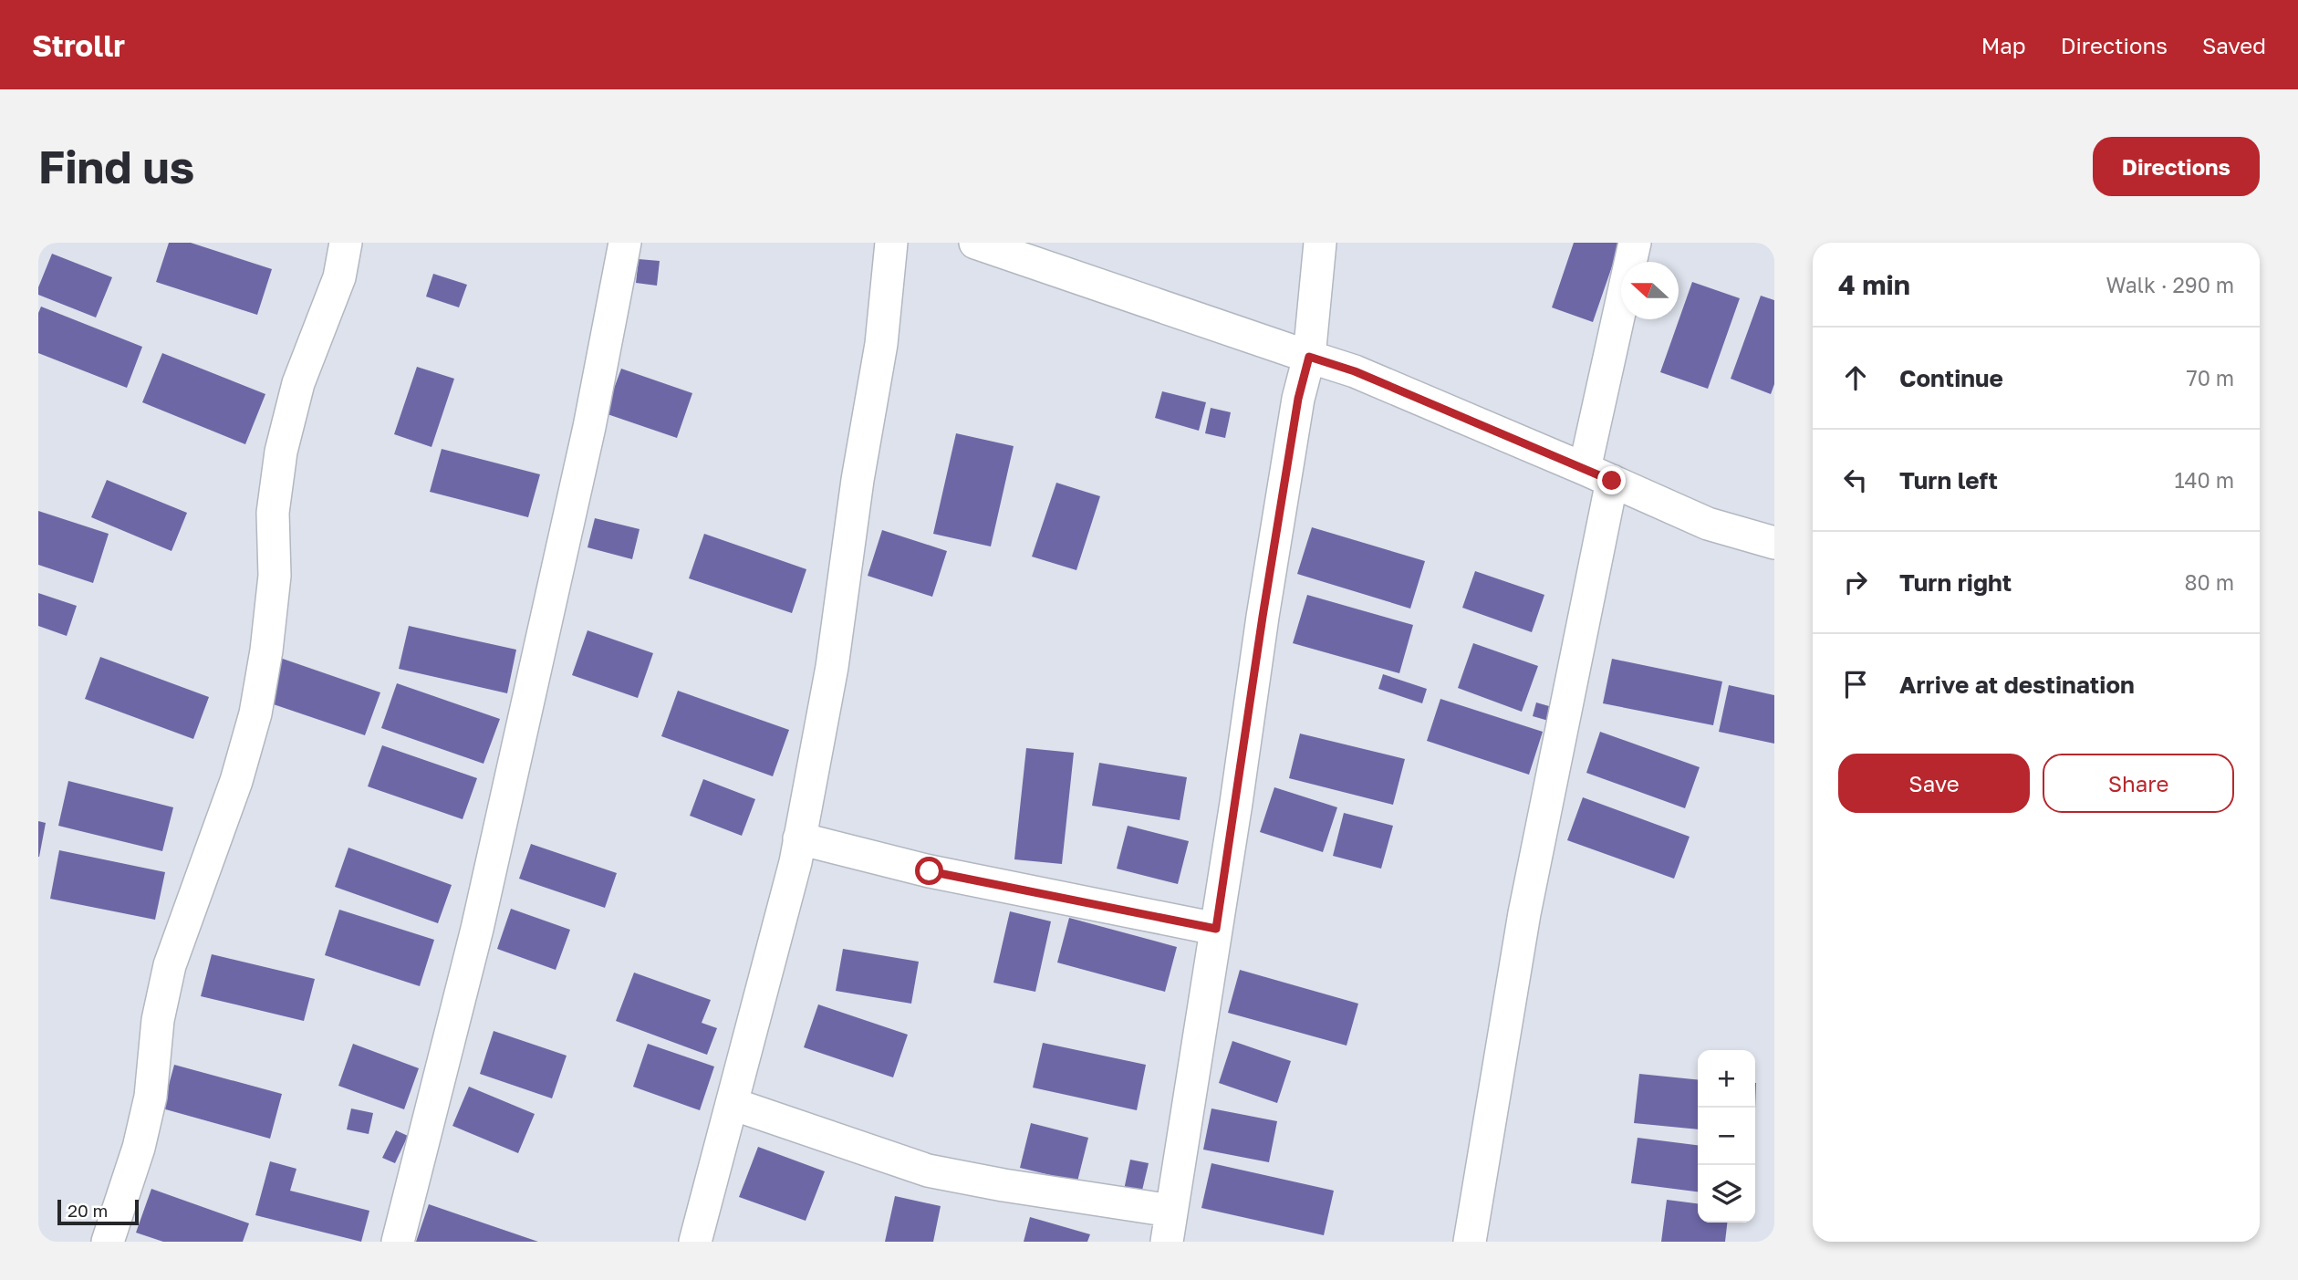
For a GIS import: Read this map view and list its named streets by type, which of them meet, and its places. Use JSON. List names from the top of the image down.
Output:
{
  "scale_bar": "20 m",
  "north": "left",
  "page": {
    "header": "Strollr",
    "nav": ["Map", "Directions", "Saved"],
    "buttons": [
      "Directions",
      ["Save", "Share"]
    ],
    "title": "Find us",
    "heading": ["4 min", "Walk · 290 m"],
    "list": [
      ["Continue", "70 m"],
      ["Turn left", "140 m"],
      ["Turn right", "80 m"],
      "Arrive at destination"
    ],
    "map_buttons": ["+", "−"],
    "scale": "20 m"
  }
}
